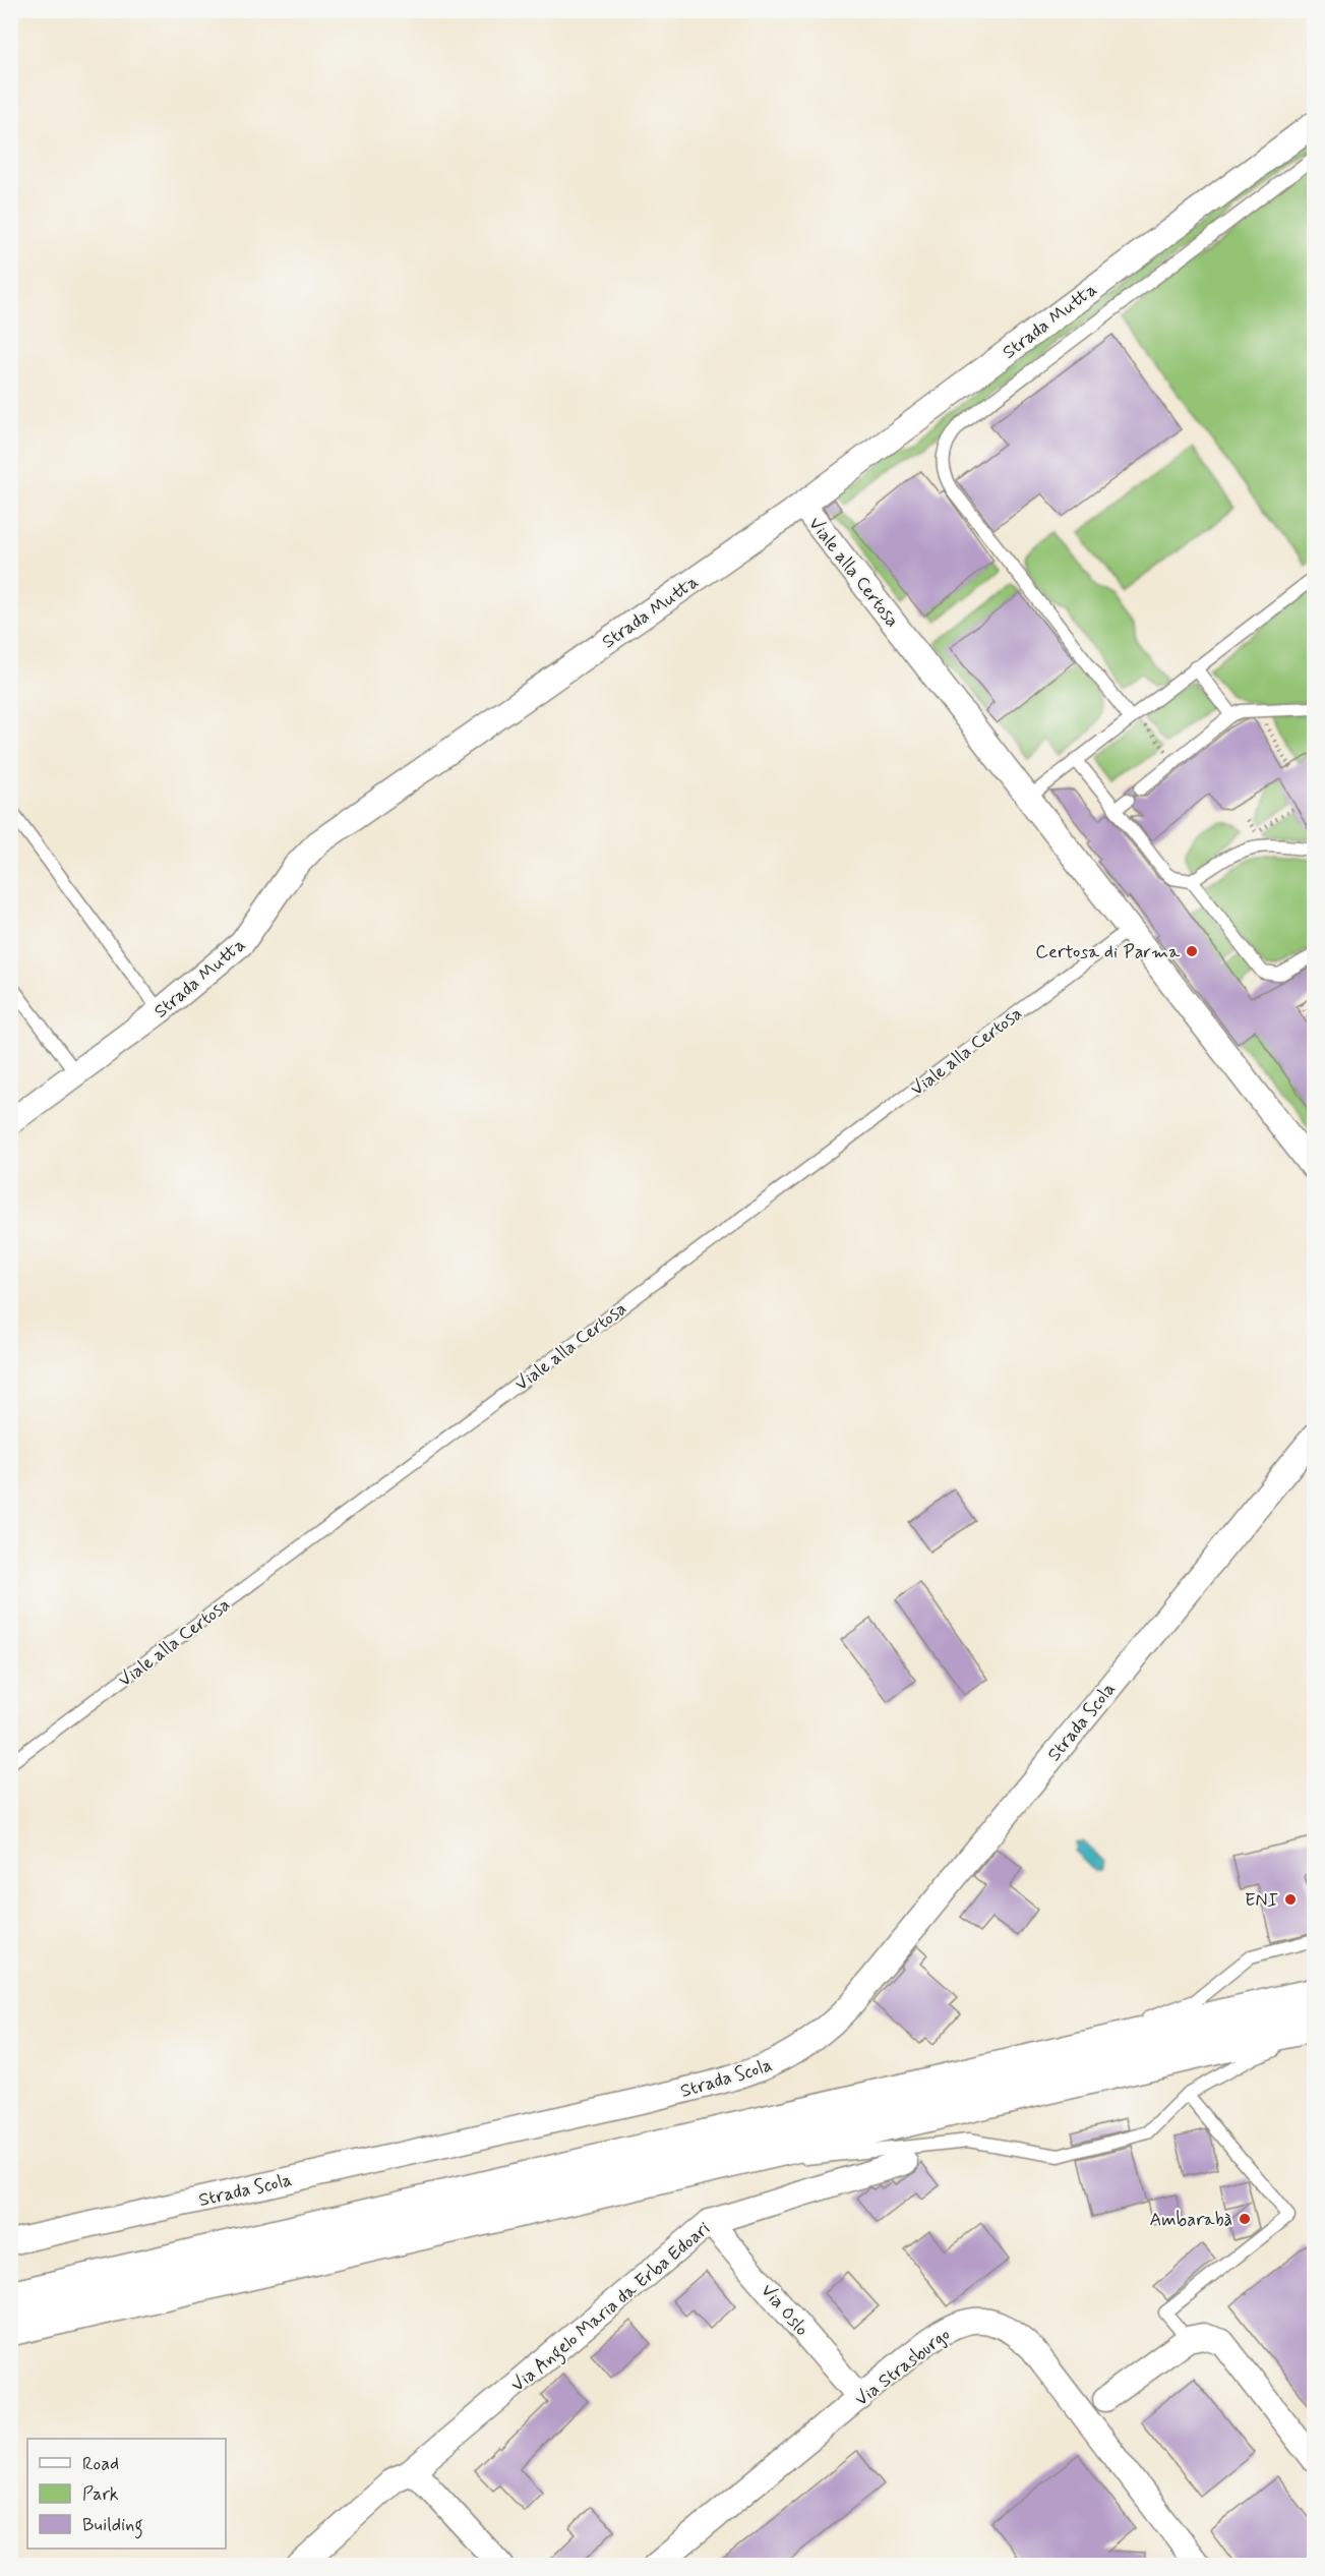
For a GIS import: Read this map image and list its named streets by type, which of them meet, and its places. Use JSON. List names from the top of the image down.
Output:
{
  "streets": {
    "street": [
      "Strada Mutta",
      "Viale alla Certosa",
      "Strada Scola",
      "Via Angelo Maria da Erba Edoari",
      "Via Oslo",
      "Via Strasburgo"
    ]
  },
  "crossings": [
    ["Strada Mutta", "Viale alla Certosa"],
    ["Via Angelo Maria da Erba Edoari", "Via Oslo"],
    ["Via Oslo", "Via Strasburgo"]
  ],
  "places": ["Certosa di Parma", "ENI", "Ambarabà"],
  "legend": ["Road", "Park", "Building"]
}
